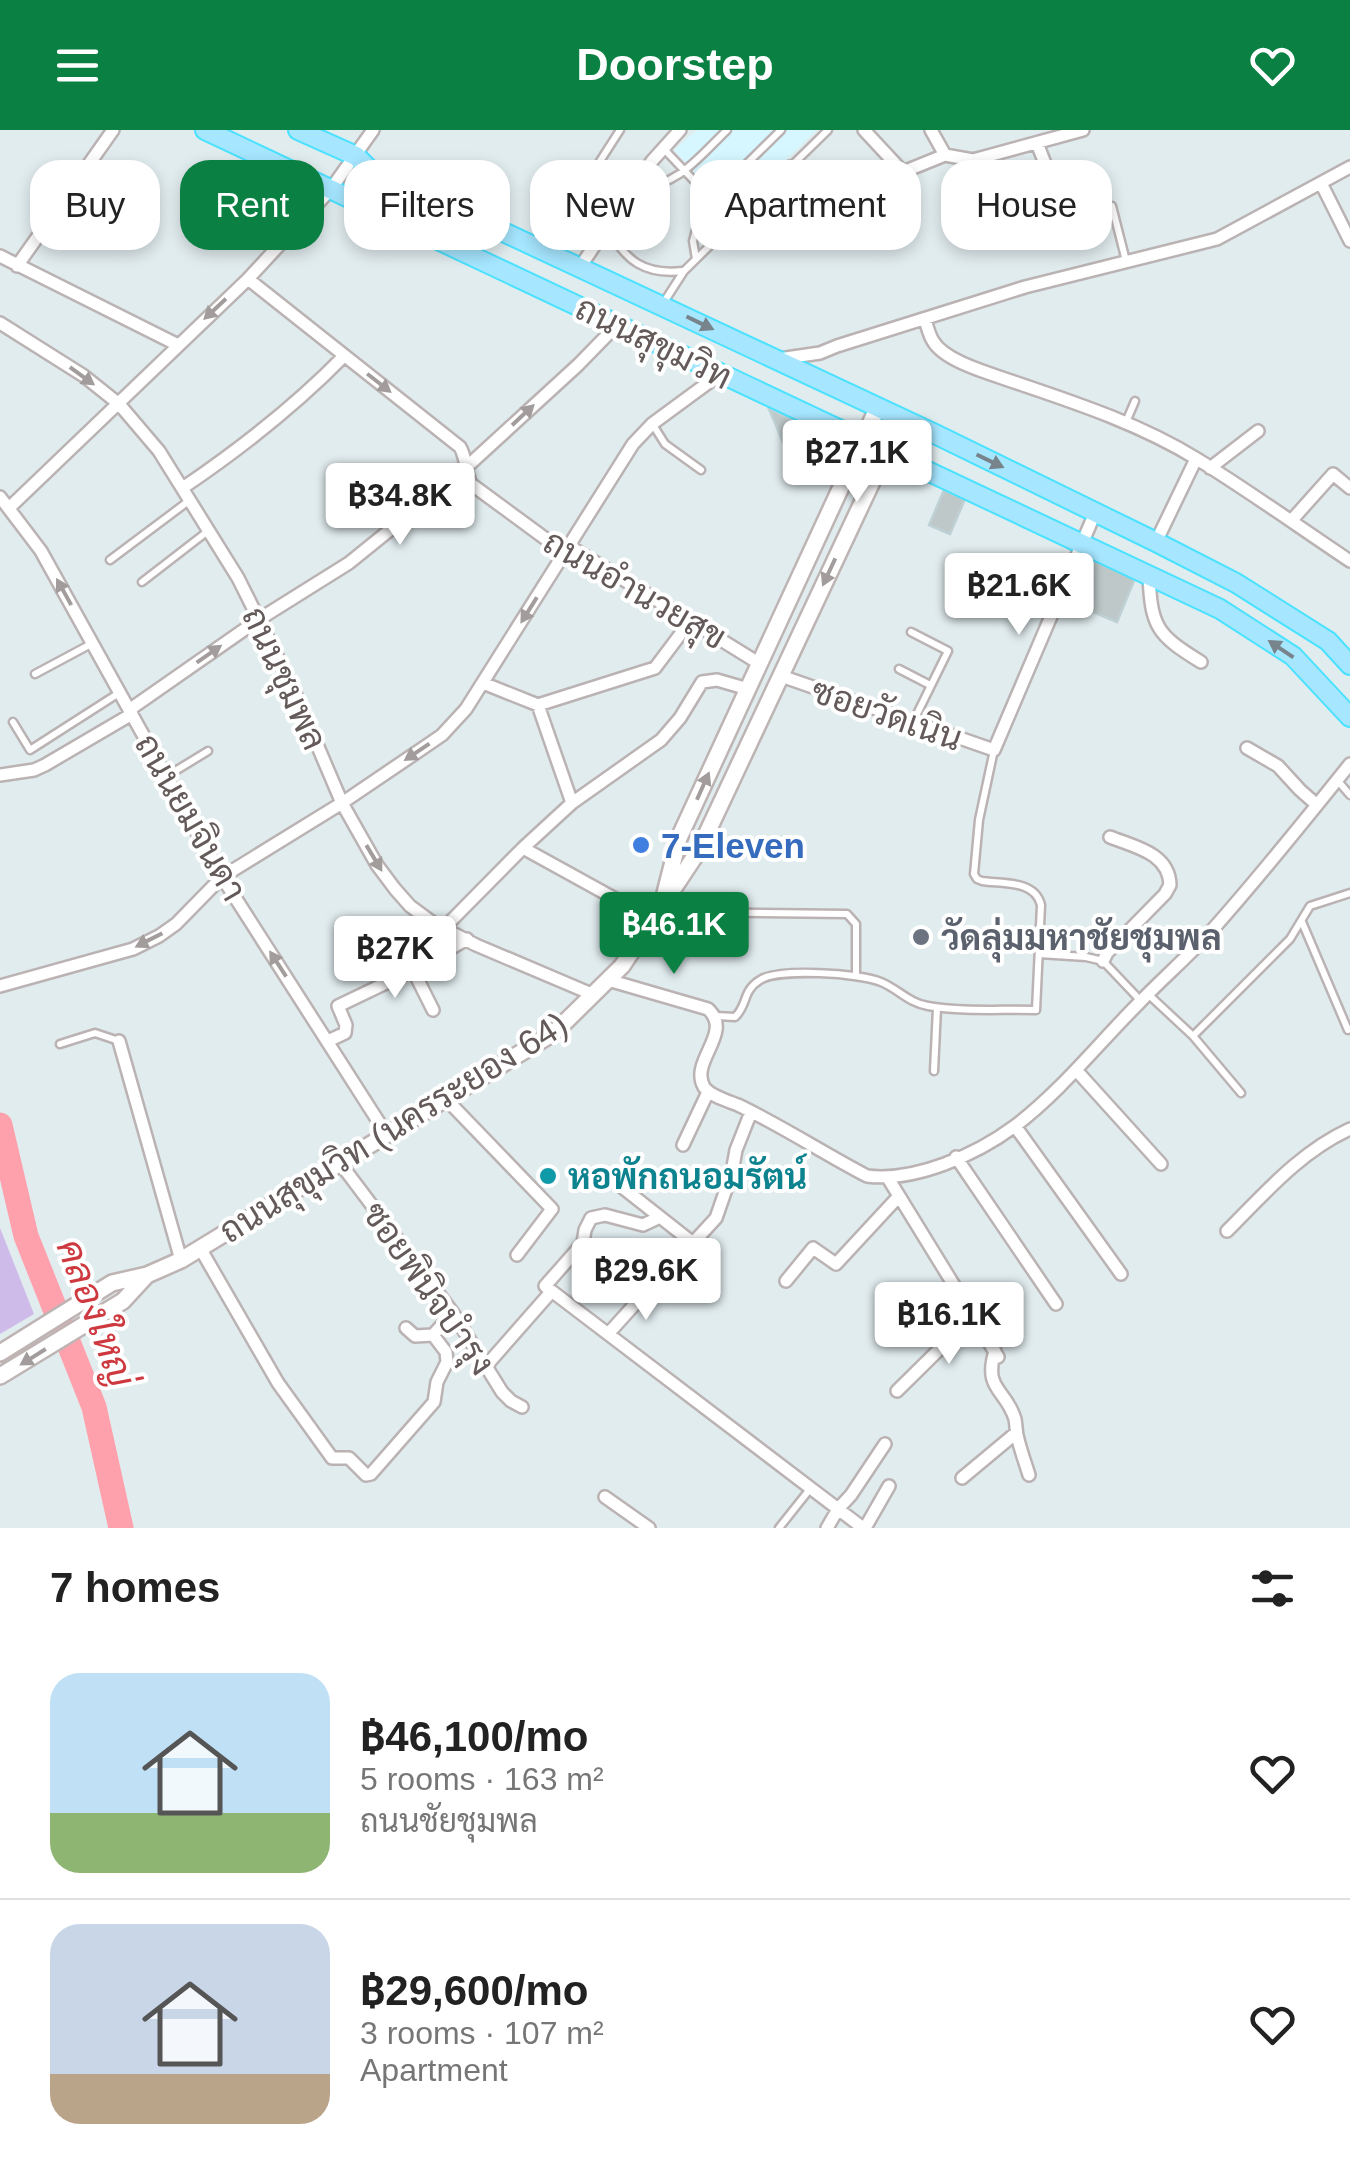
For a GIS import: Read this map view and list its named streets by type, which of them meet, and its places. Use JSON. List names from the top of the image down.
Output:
{
  "streets": {
    "main road": ["ถนนสุขุมวิท"],
    "street": [
      "ถนนอำนวยสุข",
      "ถนนชุมพล",
      "ซอยวัดเนิน",
      "ถนนยมจินดา",
      "ถนนสุขุมวิท (นครระยอง 64)",
      "ซอยพินิจบำรุง"
    ]
  },
  "crossings": [
    ["ถนนสุขุมวิท", "ถนนสุขุมวิท (นครระยอง 64)"],
    ["ถนนอำนวยสุข", "ถนนสุขุมวิท (นครระยอง 64)"],
    ["ถนนชุมพล", "ถนนสุขุมวิท (นครระยอง 64)"],
    ["ซอยวัดเนิน", "ถนนสุขุมวิท (นครระยอง 64)"],
    ["ถนนยมจินดา", "ถนนสุขุมวิท (นครระยอง 64)"],
    ["ถนนสุขุมวิท (นครระยอง 64)", "ซอยพินิจบำรุง"]
  ],
  "one_way": ["ถนนยมจินดา"],
  "water": ["คลองใหญ่"],
  "places": ["7-Eleven", "วัดลุ่มมหาชัยชุมพล", "หอพักถนอมรัตน์"],
  "page": {
    "header": "Doorstep",
    "chip": [
      "Buy",
      "Rent",
      "Filters",
      "New",
      "Apartment",
      "House"
    ],
    "price": [
      "฿27.1K",
      "฿34.8K",
      "฿21.6K",
      "฿46.1K",
      "฿27K",
      "฿29.6K",
      "฿16.1K"
    ],
    "heading": "7 homes",
    "list": [
      {
        "name": "฿46,100/mo",
        "note": "5 rooms · 163 m² · ถนนชัยชุมพล"
      },
      {
        "name": "฿29,600/mo",
        "note": "3 rooms · 107 m² · Apartment"
      }
    ]
  }
}
